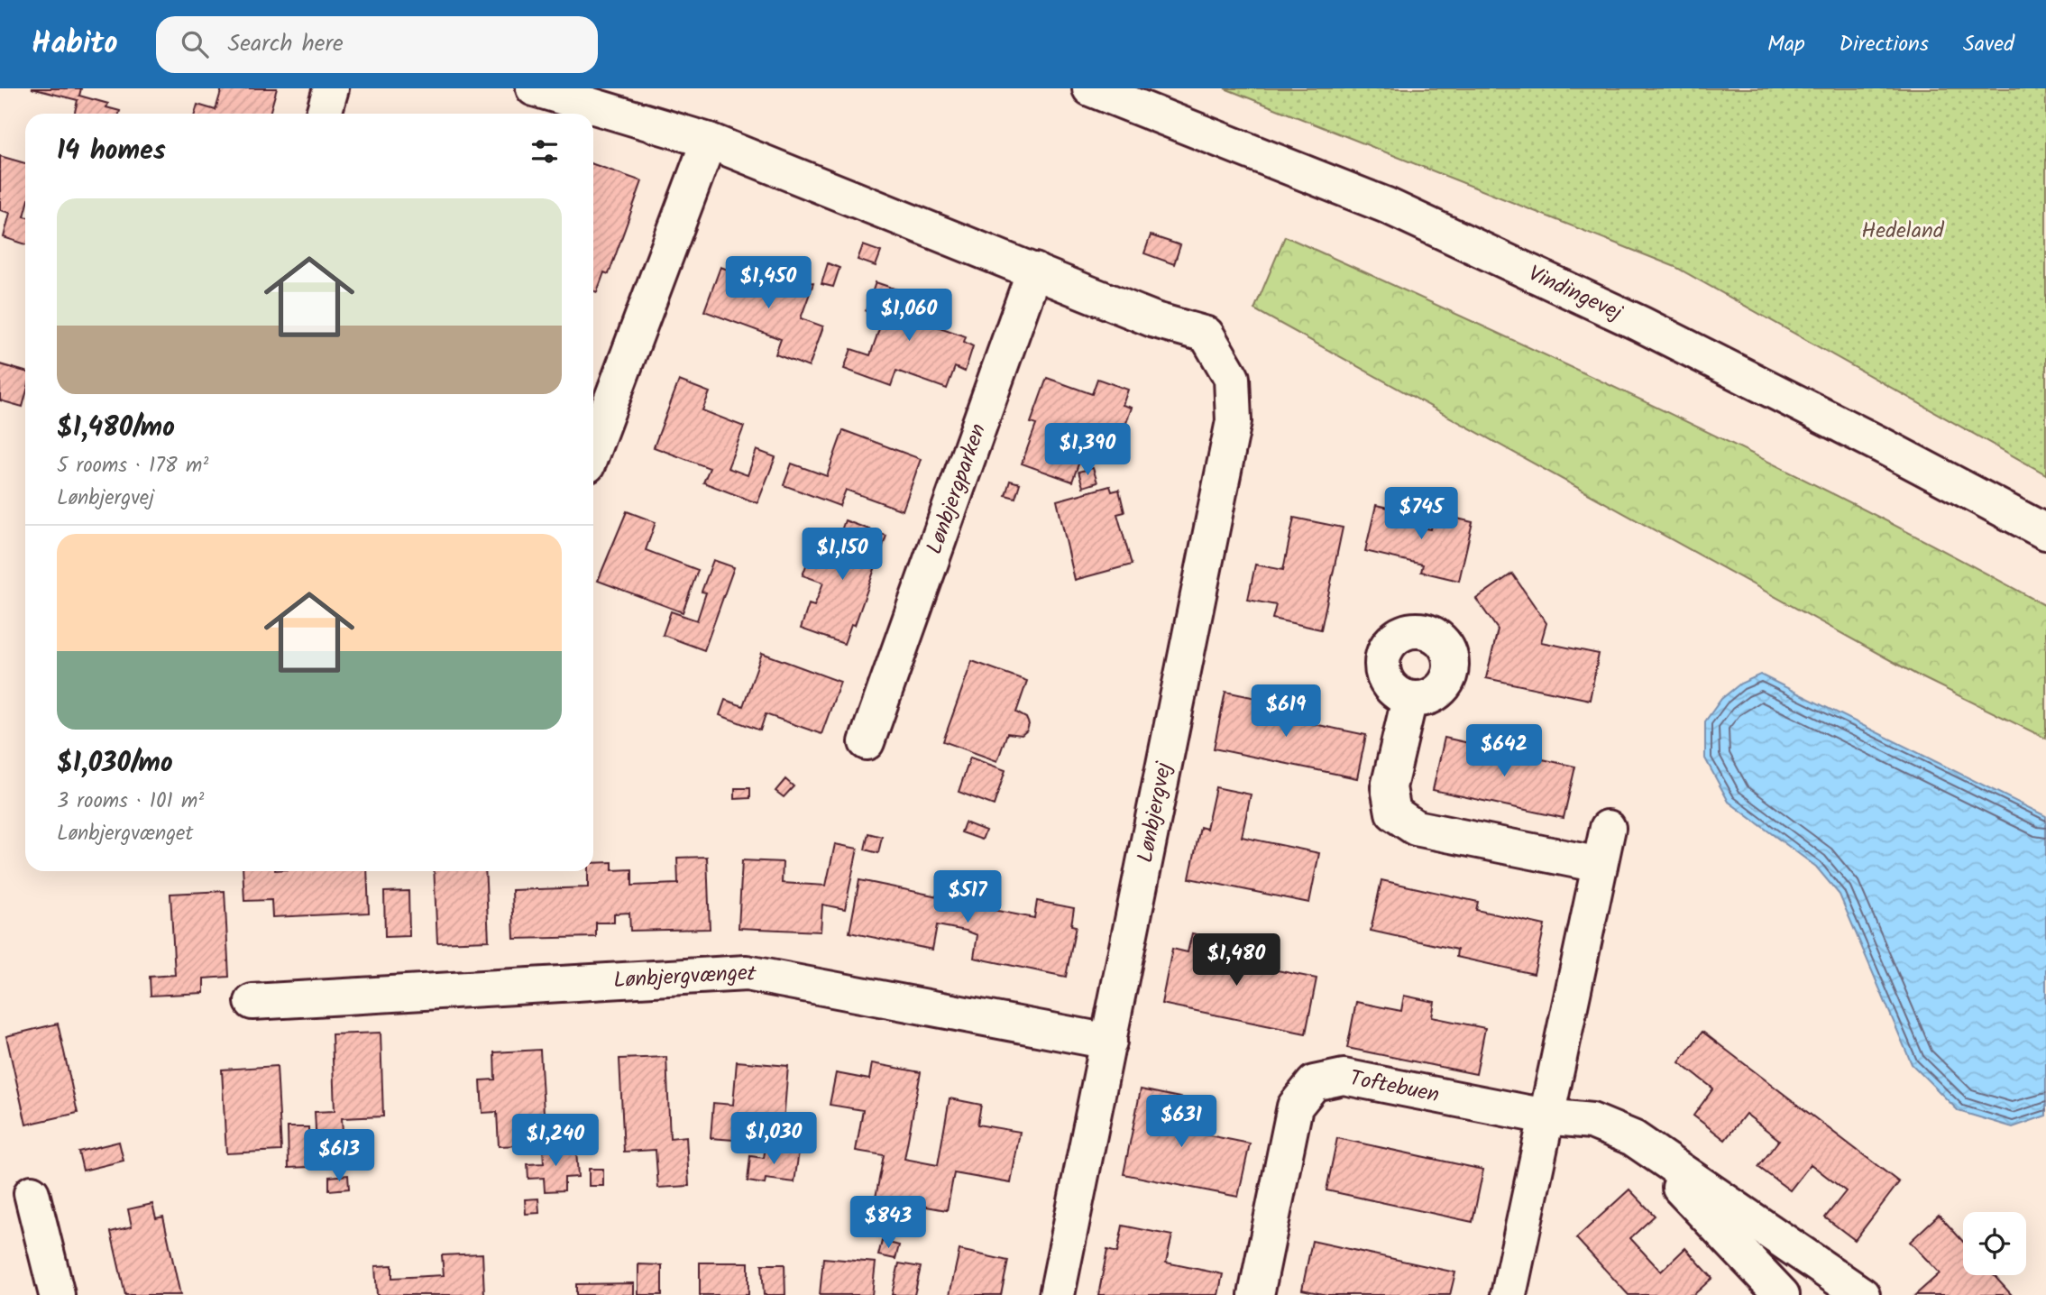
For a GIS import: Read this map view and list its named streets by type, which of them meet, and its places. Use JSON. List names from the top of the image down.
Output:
{
  "streets": {
    "street": [
      "Vindingevej",
      "Lønbjergparken",
      "Lønbjergvej",
      "Lønbjergvænget",
      "Toftebuen"
    ]
  },
  "crossings": [
    ["Lønbjergparken", "Lønbjergvej"],
    ["Lønbjergvej", "Lønbjergvænget"]
  ],
  "parks": ["Hedeland"],
  "page": {
    "header": "Habito",
    "search": "Search here",
    "nav": ["Map", "Directions", "Saved"],
    "heading": "14 homes",
    "list": [
      {
        "name": "$1,480/mo",
        "note": "5 rooms · 178 m² · Lønbjergvej"
      },
      {
        "name": "$1,030/mo",
        "note": "3 rooms · 101 m² · Lønbjergvænget"
      }
    ],
    "price": [
      "$1,450",
      "$1,060",
      "$1,390",
      "$745",
      "$1,150",
      "$619",
      "$642",
      "$517",
      "$1,480",
      "$631",
      "$1,030",
      "$1,240",
      "$613",
      "$843"
    ]
  }
}
